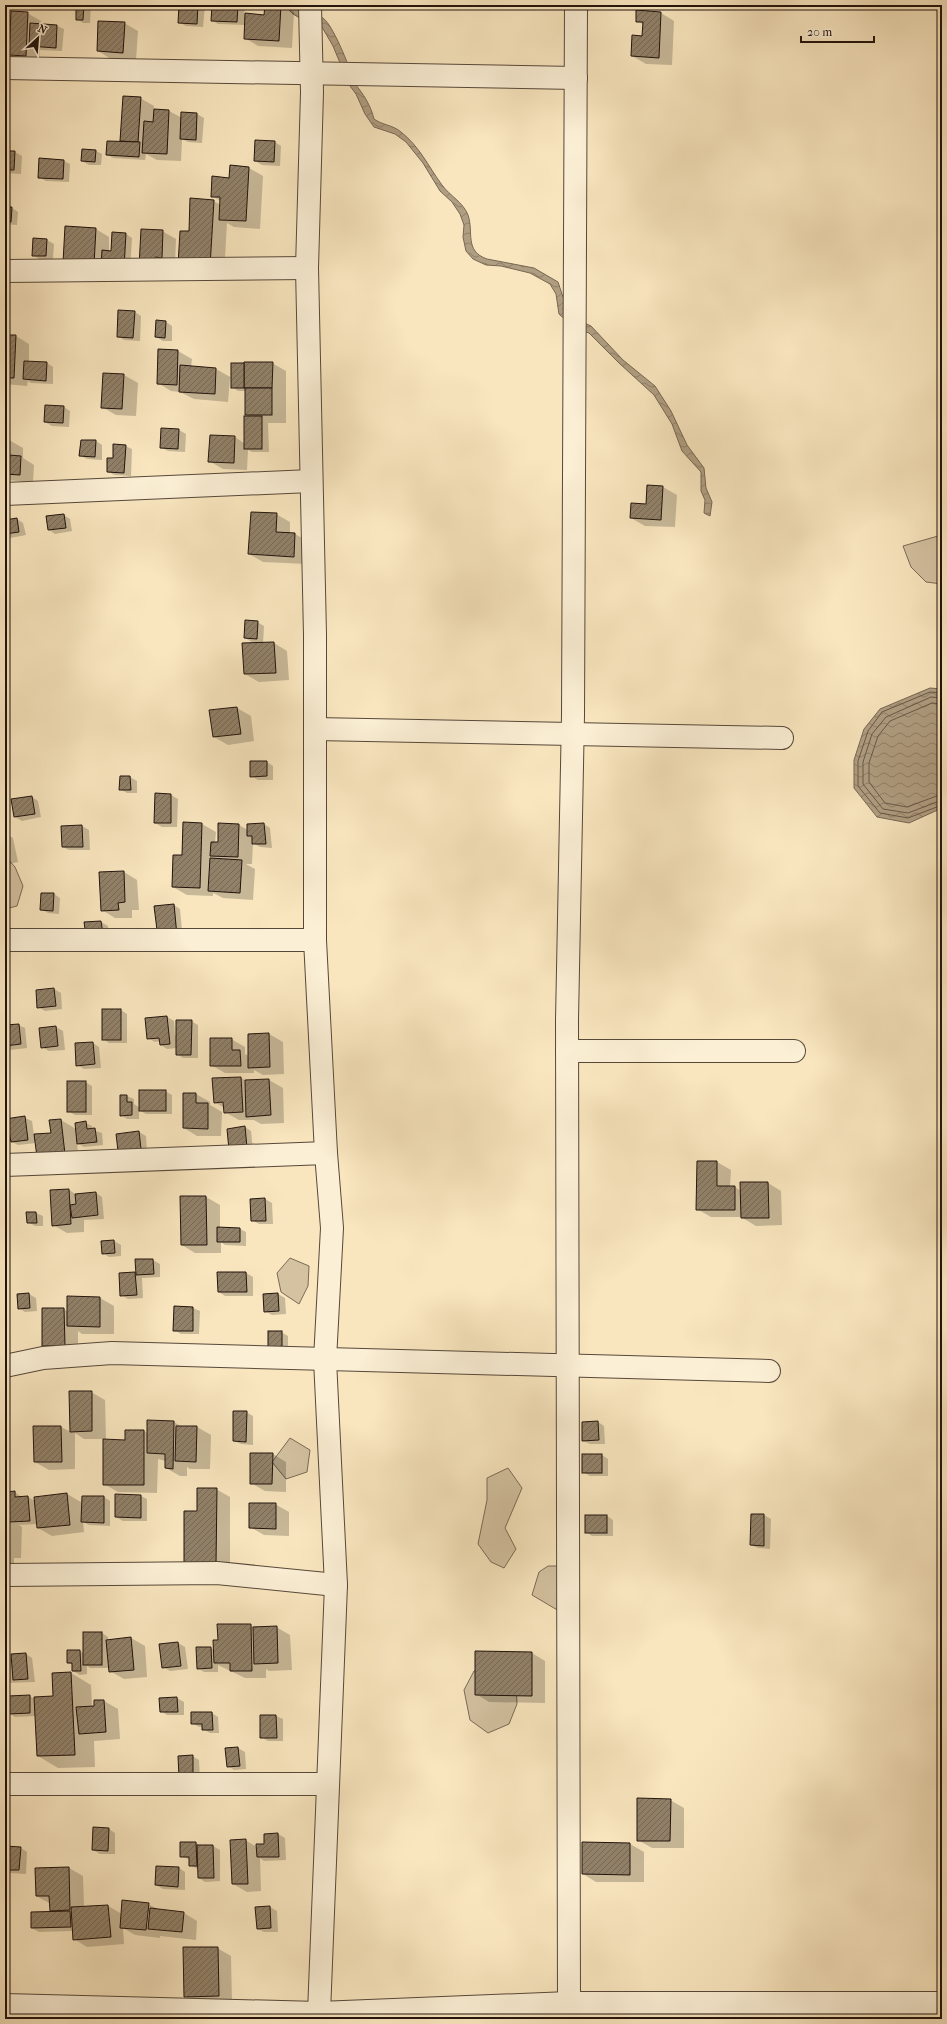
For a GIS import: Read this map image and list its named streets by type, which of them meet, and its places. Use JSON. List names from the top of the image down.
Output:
{
  "scale_bar": "20 m",
  "north": "top right"
}
